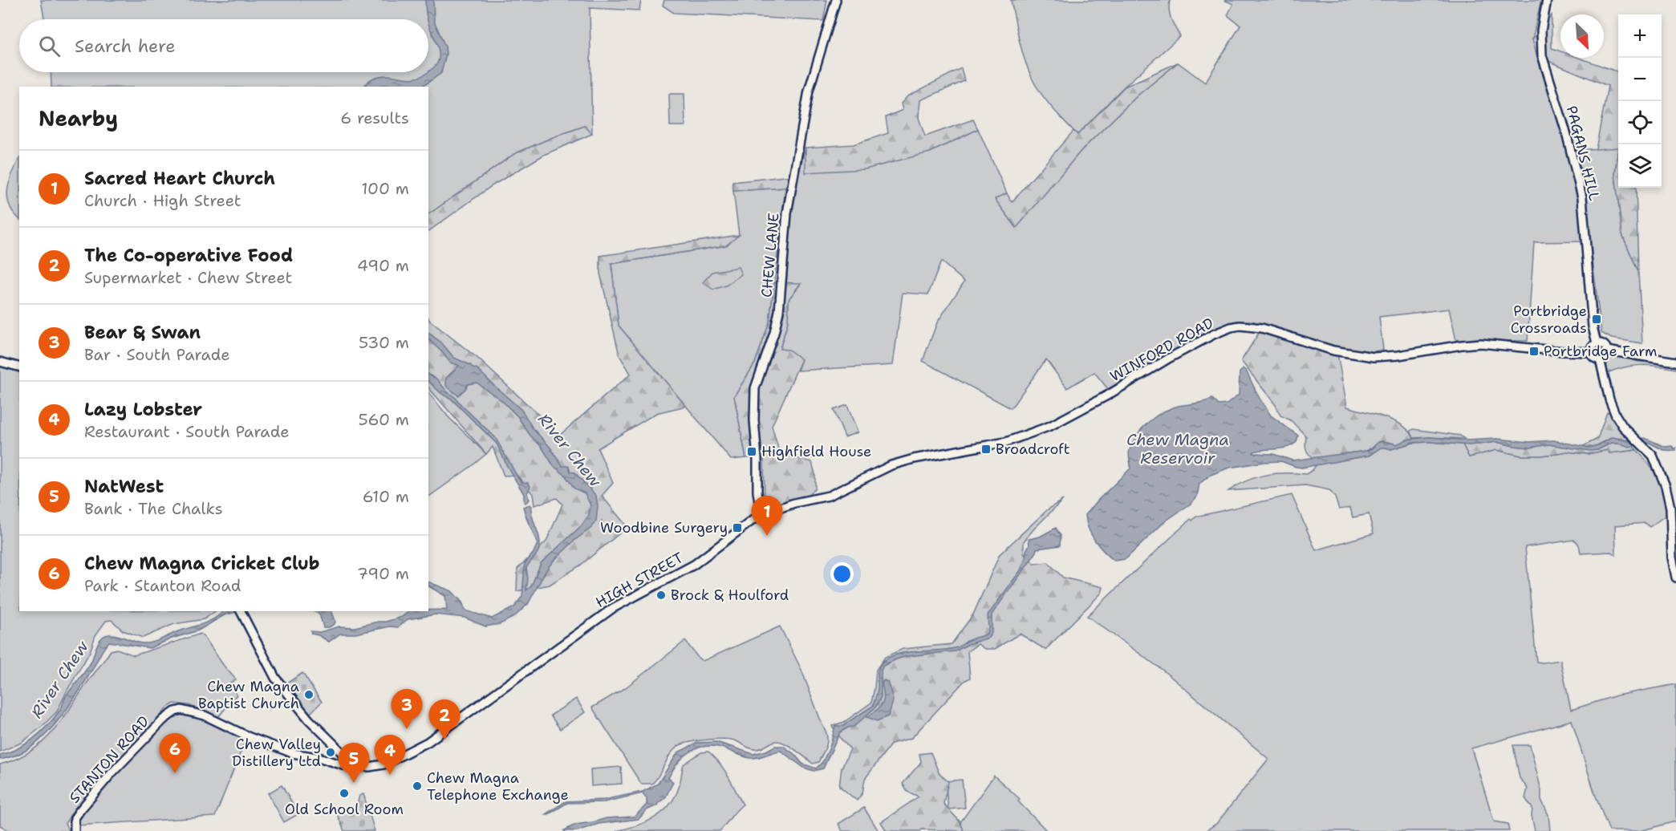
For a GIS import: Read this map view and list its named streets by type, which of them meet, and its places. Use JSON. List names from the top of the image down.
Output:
{
  "streets": {
    "main road": [
      "PAGANS HILL",
      "CHEW LANE",
      "WINFORD ROAD",
      "HIGH STREET",
      "STANTON ROAD"
    ]
  },
  "crossings": [
    ["PAGANS HILL", "WINFORD ROAD"],
    ["CHEW LANE", "WINFORD ROAD"],
    ["CHEW LANE", "HIGH STREET"],
    ["WINFORD ROAD", "HIGH STREET"],
    ["HIGH STREET", "STANTON ROAD"]
  ],
  "water": ["Chew Magna Reservoir", "River Chew"],
  "places": {
    "transit": [
      "Portbridge Crossroads",
      "Portbridge Farm",
      "Broadcroft",
      "Highfield House",
      "Woodbine Surgery"
    ],
    "other": [
      "Brock & Houlford",
      "Chew Magna Baptist Church",
      "Chew Valley Distillery Ltd",
      "Chew Magna Telephone Exchange",
      "Old School Room"
    ]
  },
  "north": "bottom right",
  "page": {
    "map_buttons": ["+", "−"],
    "search": "Search here",
    "heading": ["Nearby", "6 results"],
    "list": [
      {
        "mark": "1",
        "name": "Sacred Heart Church",
        "note": "Church · High Street",
        "value": "100 m"
      },
      {
        "mark": "2",
        "name": "The Co-operative Food",
        "note": "Supermarket · Chew Street",
        "value": "490 m"
      },
      {
        "mark": "3",
        "name": "Bear & Swan",
        "note": "Bar · South Parade",
        "value": "530 m"
      },
      {
        "mark": "4",
        "name": "Lazy Lobster",
        "note": "Restaurant · South Parade",
        "value": "560 m"
      },
      {
        "mark": "5",
        "name": "NatWest",
        "note": "Bank · The Chalks",
        "value": "610 m"
      },
      {
        "mark": "6",
        "name": "Chew Magna Cricket Club",
        "note": "Park · Stanton Road",
        "value": "790 m"
      }
    ],
    "pins": [
      "1",
      "3",
      "2",
      "6",
      "4",
      "5"
    ]
  }
}
